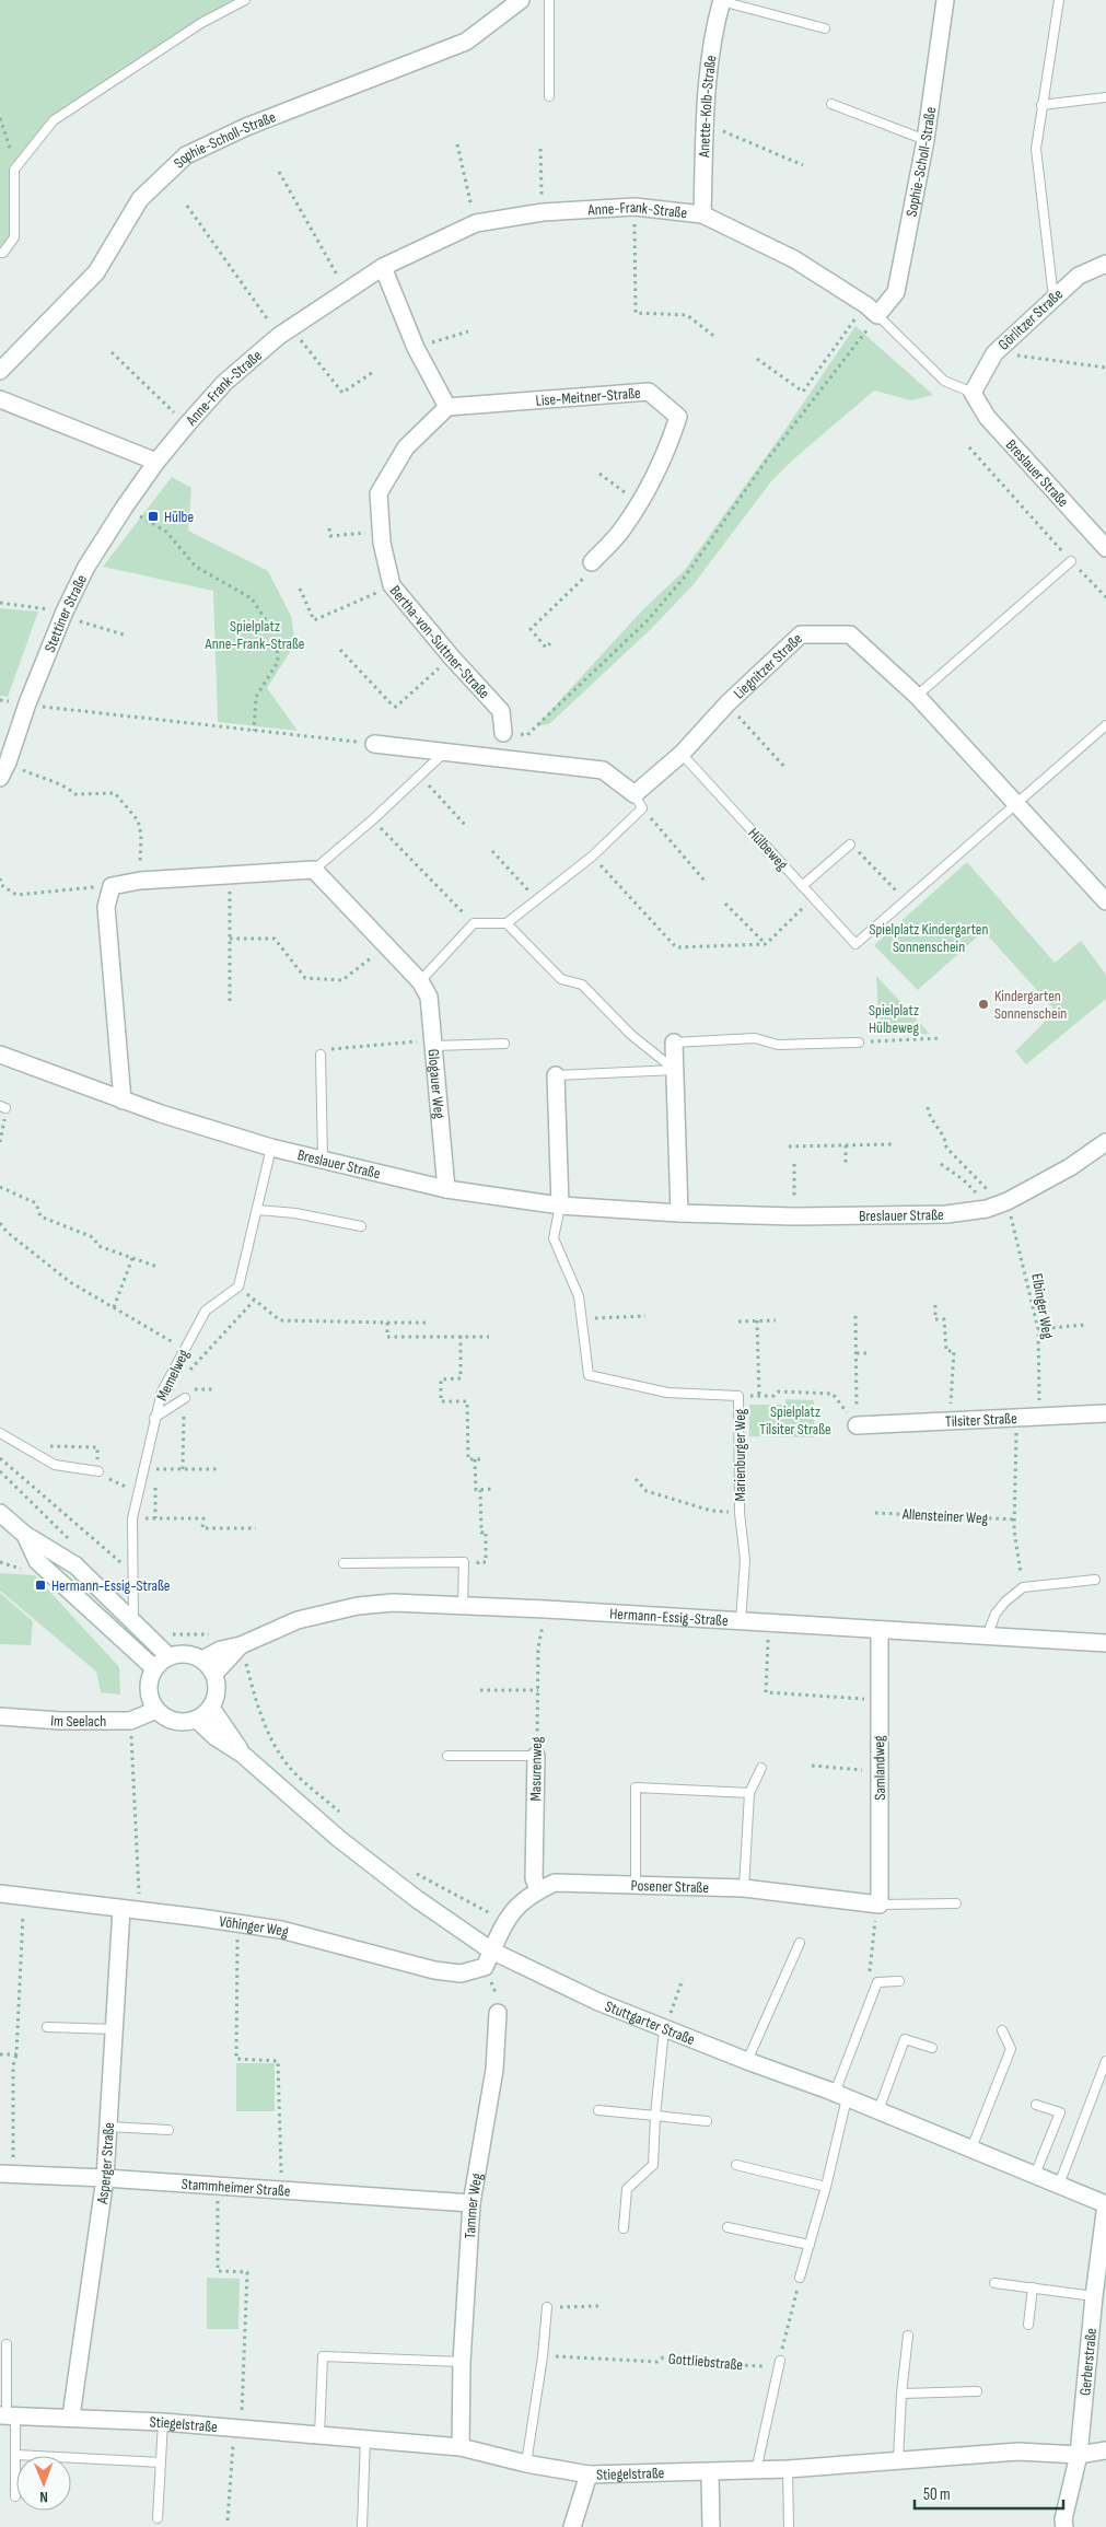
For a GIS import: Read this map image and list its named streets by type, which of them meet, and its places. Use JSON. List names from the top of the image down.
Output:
{
  "streets": {
    "street": [
      "Anette-Kolb-Straße",
      "Sophie-Scholl-Straße",
      "Anne-Frank-Straße",
      "Görlitzer Straße",
      "Lise-Meitner-Straße",
      "Breslauer Straße",
      "Stettiner Straße",
      "Bertha-von-Suttner-Straße",
      "Liegnitzer Straße",
      "Glogauer Weg",
      "Tilsiter Straße",
      "Hermann-Essig-Straße",
      "Im Seelach",
      "Samlandweg",
      "Masurenweg",
      "Posener Straße",
      "Vöhinger Weg",
      "Stuttgarter Straße",
      "Asperger Straße",
      "Stammheimer Straße",
      "Tammer Weg",
      "Gerberstraße",
      "Stiegelstraße"
    ],
    "lane": ["Hülbeweg", "Memelweg", "Marienburger Weg"],
    "path": ["Elbinger Weg", "Allensteiner Weg", "Gottliebstraße"]
  },
  "crossings": [
    ["Anette-Kolb-Straße", "Anne-Frank-Straße"],
    ["Sophie-Scholl-Straße", "Anne-Frank-Straße"],
    ["Anne-Frank-Straße", "Stettiner Straße"],
    ["Görlitzer Straße", "Breslauer Straße"],
    ["Lise-Meitner-Straße", "Bertha-von-Suttner-Straße"],
    ["Breslauer Straße", "Glogauer Weg"],
    ["Breslauer Straße", "Elbinger Weg"],
    ["Breslauer Straße", "Marienburger Weg"],
    ["Liegnitzer Straße", "Hülbeweg"],
    ["Elbinger Weg", "Tilsiter Straße"],
    ["Tilsiter Straße", "Marienburger Weg"],
    ["Marienburger Weg", "Hermann-Essig-Straße"],
    ["Hermann-Essig-Straße", "Im Seelach"],
    ["Hermann-Essig-Straße", "Samlandweg"],
    ["Hermann-Essig-Straße", "Stuttgarter Straße"],
    ["Im Seelach", "Stuttgarter Straße"],
    ["Samlandweg", "Posener Straße"],
    ["Masurenweg", "Posener Straße"],
    ["Posener Straße", "Stuttgarter Straße"],
    ["Vöhinger Weg", "Asperger Straße"],
    ["Stuttgarter Straße", "Gerberstraße"],
    ["Asperger Straße", "Stammheimer Straße"],
    ["Asperger Straße", "Stiegelstraße"],
    ["Stammheimer Straße", "Tammer Weg"],
    ["Tammer Weg", "Stiegelstraße"],
    ["Gerberstraße", "Stiegelstraße"]
  ],
  "parks": [
    "Spielplatz Anne-Frank-Straße",
    "Spielplatz Kindergarten Sonnenschein",
    "Spielplatz Hülbeweg",
    "Spielplatz Tilsiter Straße"
  ],
  "places": {
    "transit": ["Hülbe", "Hermann-Essig-Straße"],
    "other": ["Kindergarten Sonnenschein"]
  },
  "scale_bar": "50 m",
  "north": "bottom"
}
